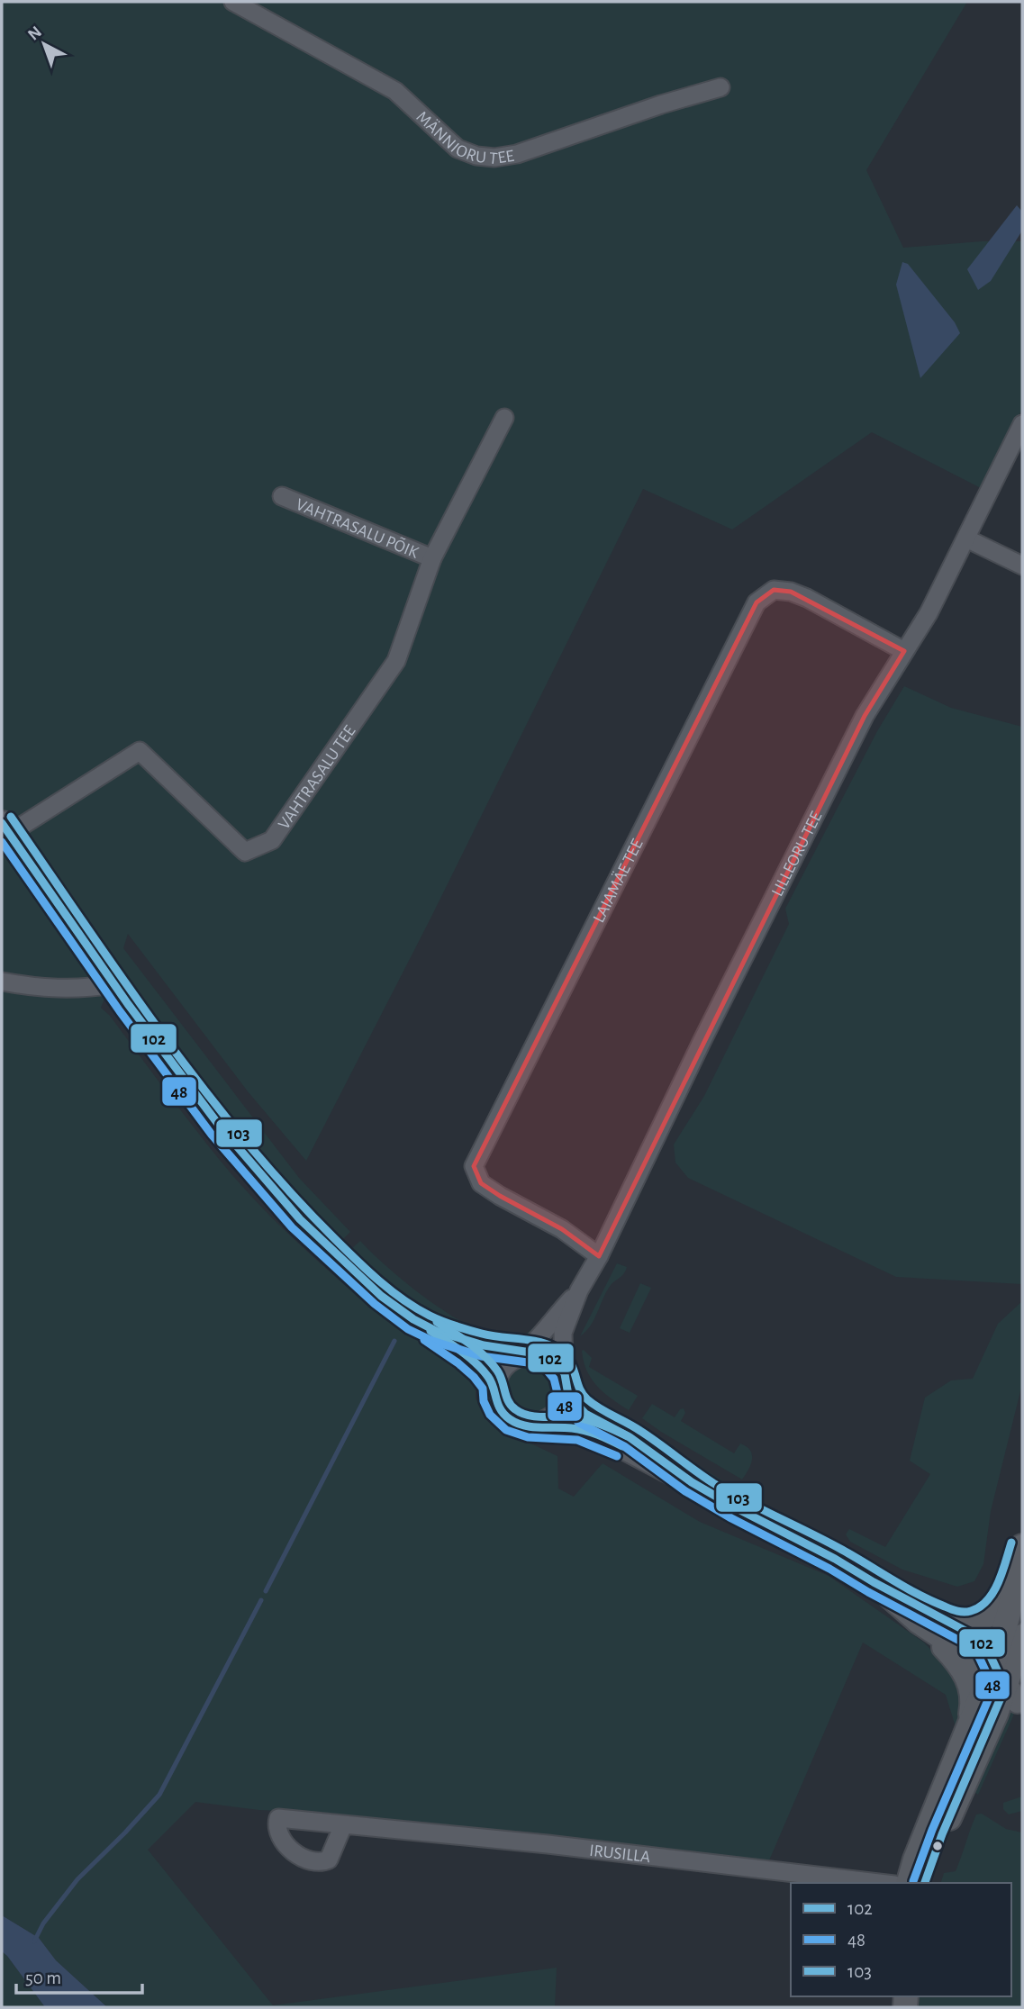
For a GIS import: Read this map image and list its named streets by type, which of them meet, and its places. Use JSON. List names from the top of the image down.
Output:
{
  "streets": {
    "street": [
      "MÄNNIORU TEE",
      "VAHTRASALU PÕIK",
      "VAHTRASALU TEE",
      "LILLEORU TEE",
      "LAIAMÄE TEE",
      "IRUSILLA"
    ]
  },
  "crossings": [
    ["VAHTRASALU PÕIK", "VAHTRASALU TEE"],
    ["LILLEORU TEE", "LAIAMÄE TEE"]
  ],
  "lines": ["transit line 103", "transit line 102", "transit line 48"],
  "legend": ["102", "48", "103"],
  "scale_bar": "50 m",
  "north": "top left"
}
